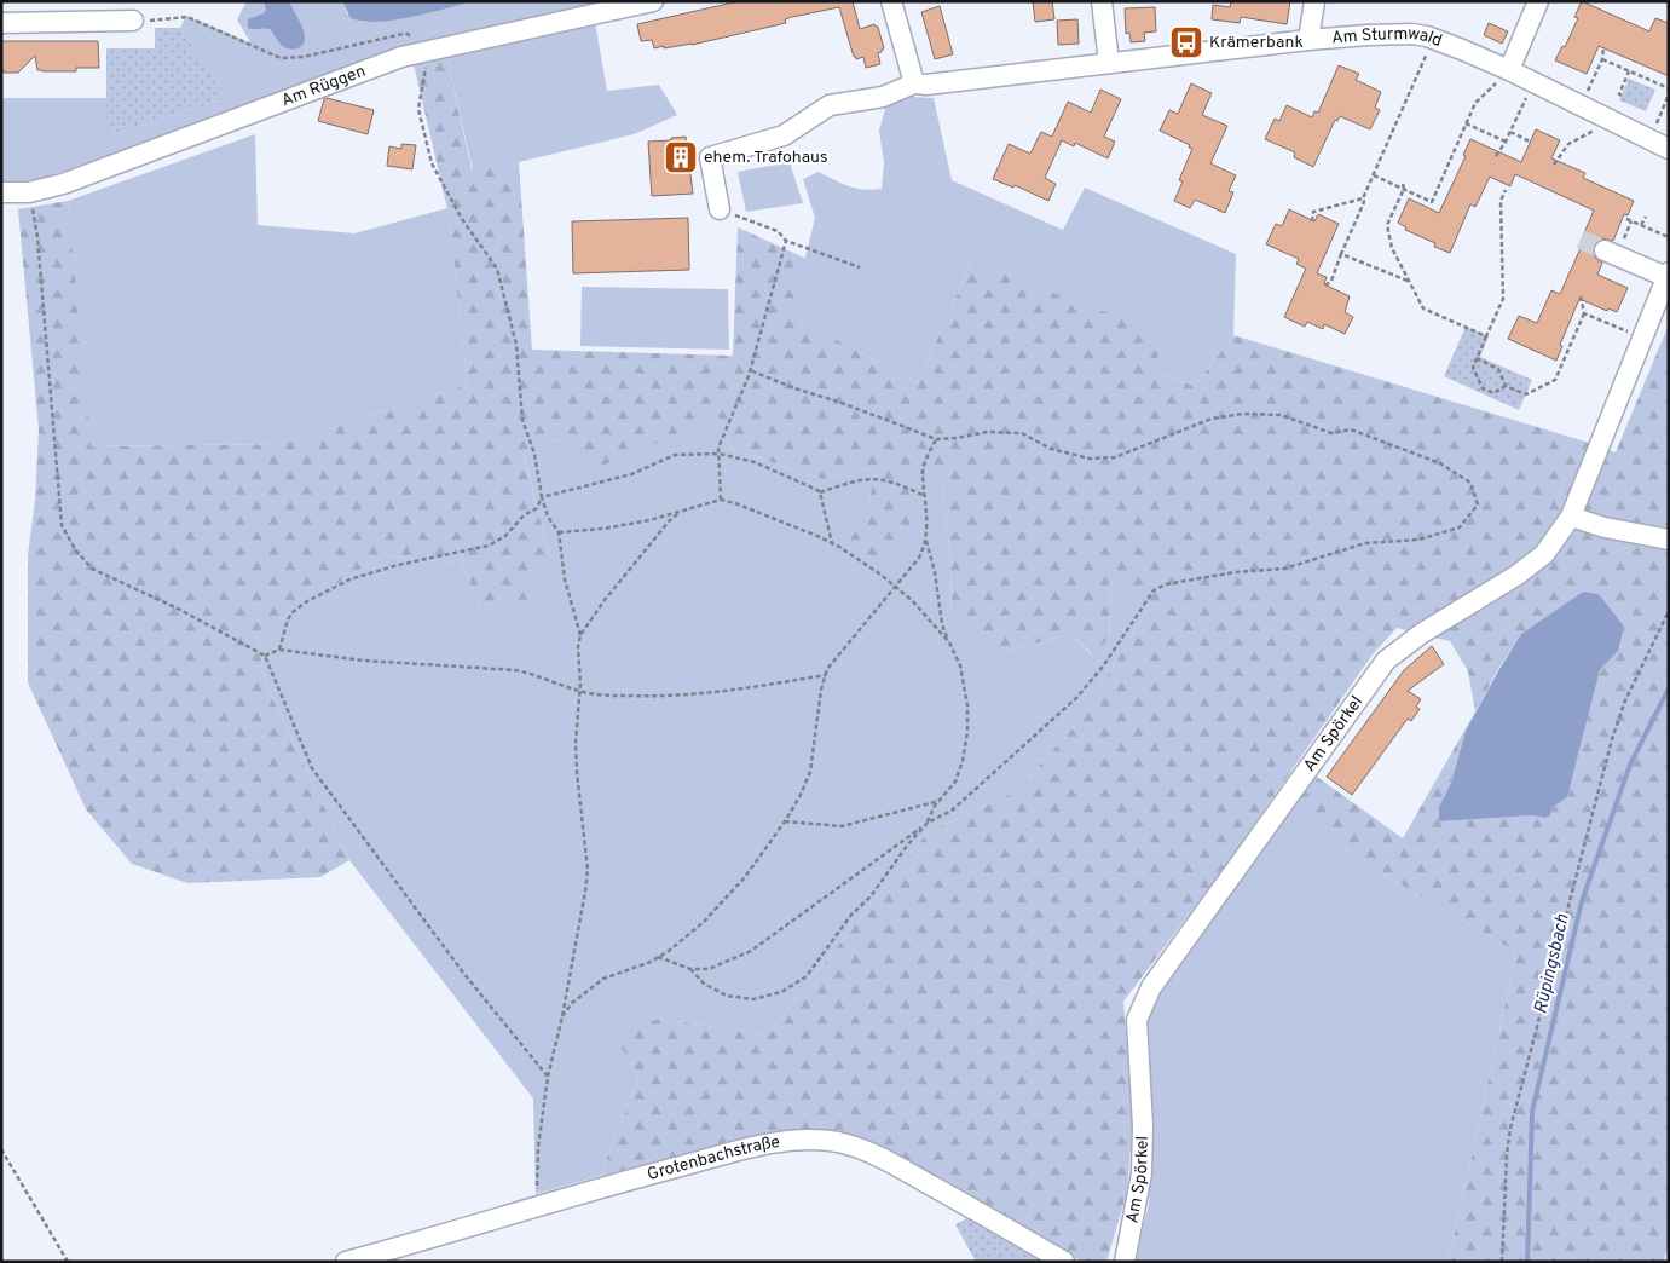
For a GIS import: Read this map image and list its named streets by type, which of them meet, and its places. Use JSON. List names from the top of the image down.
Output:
{
  "streets": {
    "street": [
      "Am Sturmwald",
      "Am Rüggen",
      "Am Spörkel",
      "Grotenbachstraße"
    ]
  },
  "water": ["Rüpingsbach"],
  "places": {
    "bus stop": ["Krämerbank"],
    "building": ["ehem. Trafohaus"]
  }
}
